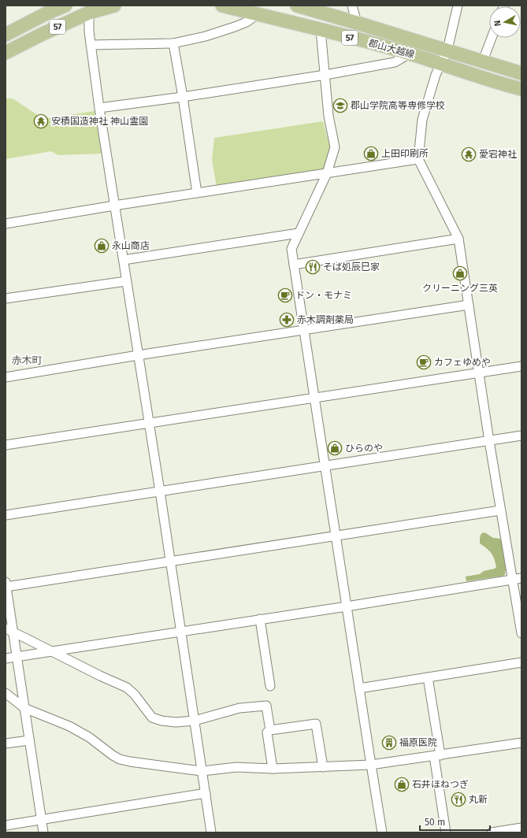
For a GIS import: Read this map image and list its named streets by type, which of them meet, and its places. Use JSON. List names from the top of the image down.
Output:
{
  "streets": {
    "main road": ["57", "郡山大越線"]
  },
  "districts": ["赤木町"],
  "places": {
    "school or university": ["郡山学院高等専修学校"],
    "temple": ["安積国造神社 神山霊園", "愛宕神社"],
    "shop": [
      "上田印刷所",
      "永山商店",
      "クリーニング三英",
      "ひらのや",
      "石井ほねつぎ"
    ],
    "restaurant": ["そば処辰巳家", "丸新"],
    "cafe": ["ドン・モナミ", "カフェゆめや"],
    "pharmacy": ["赤木調剤薬局"],
    "building": ["福原医院"]
  },
  "scale_bar": "50 m",
  "north": "left"
}
